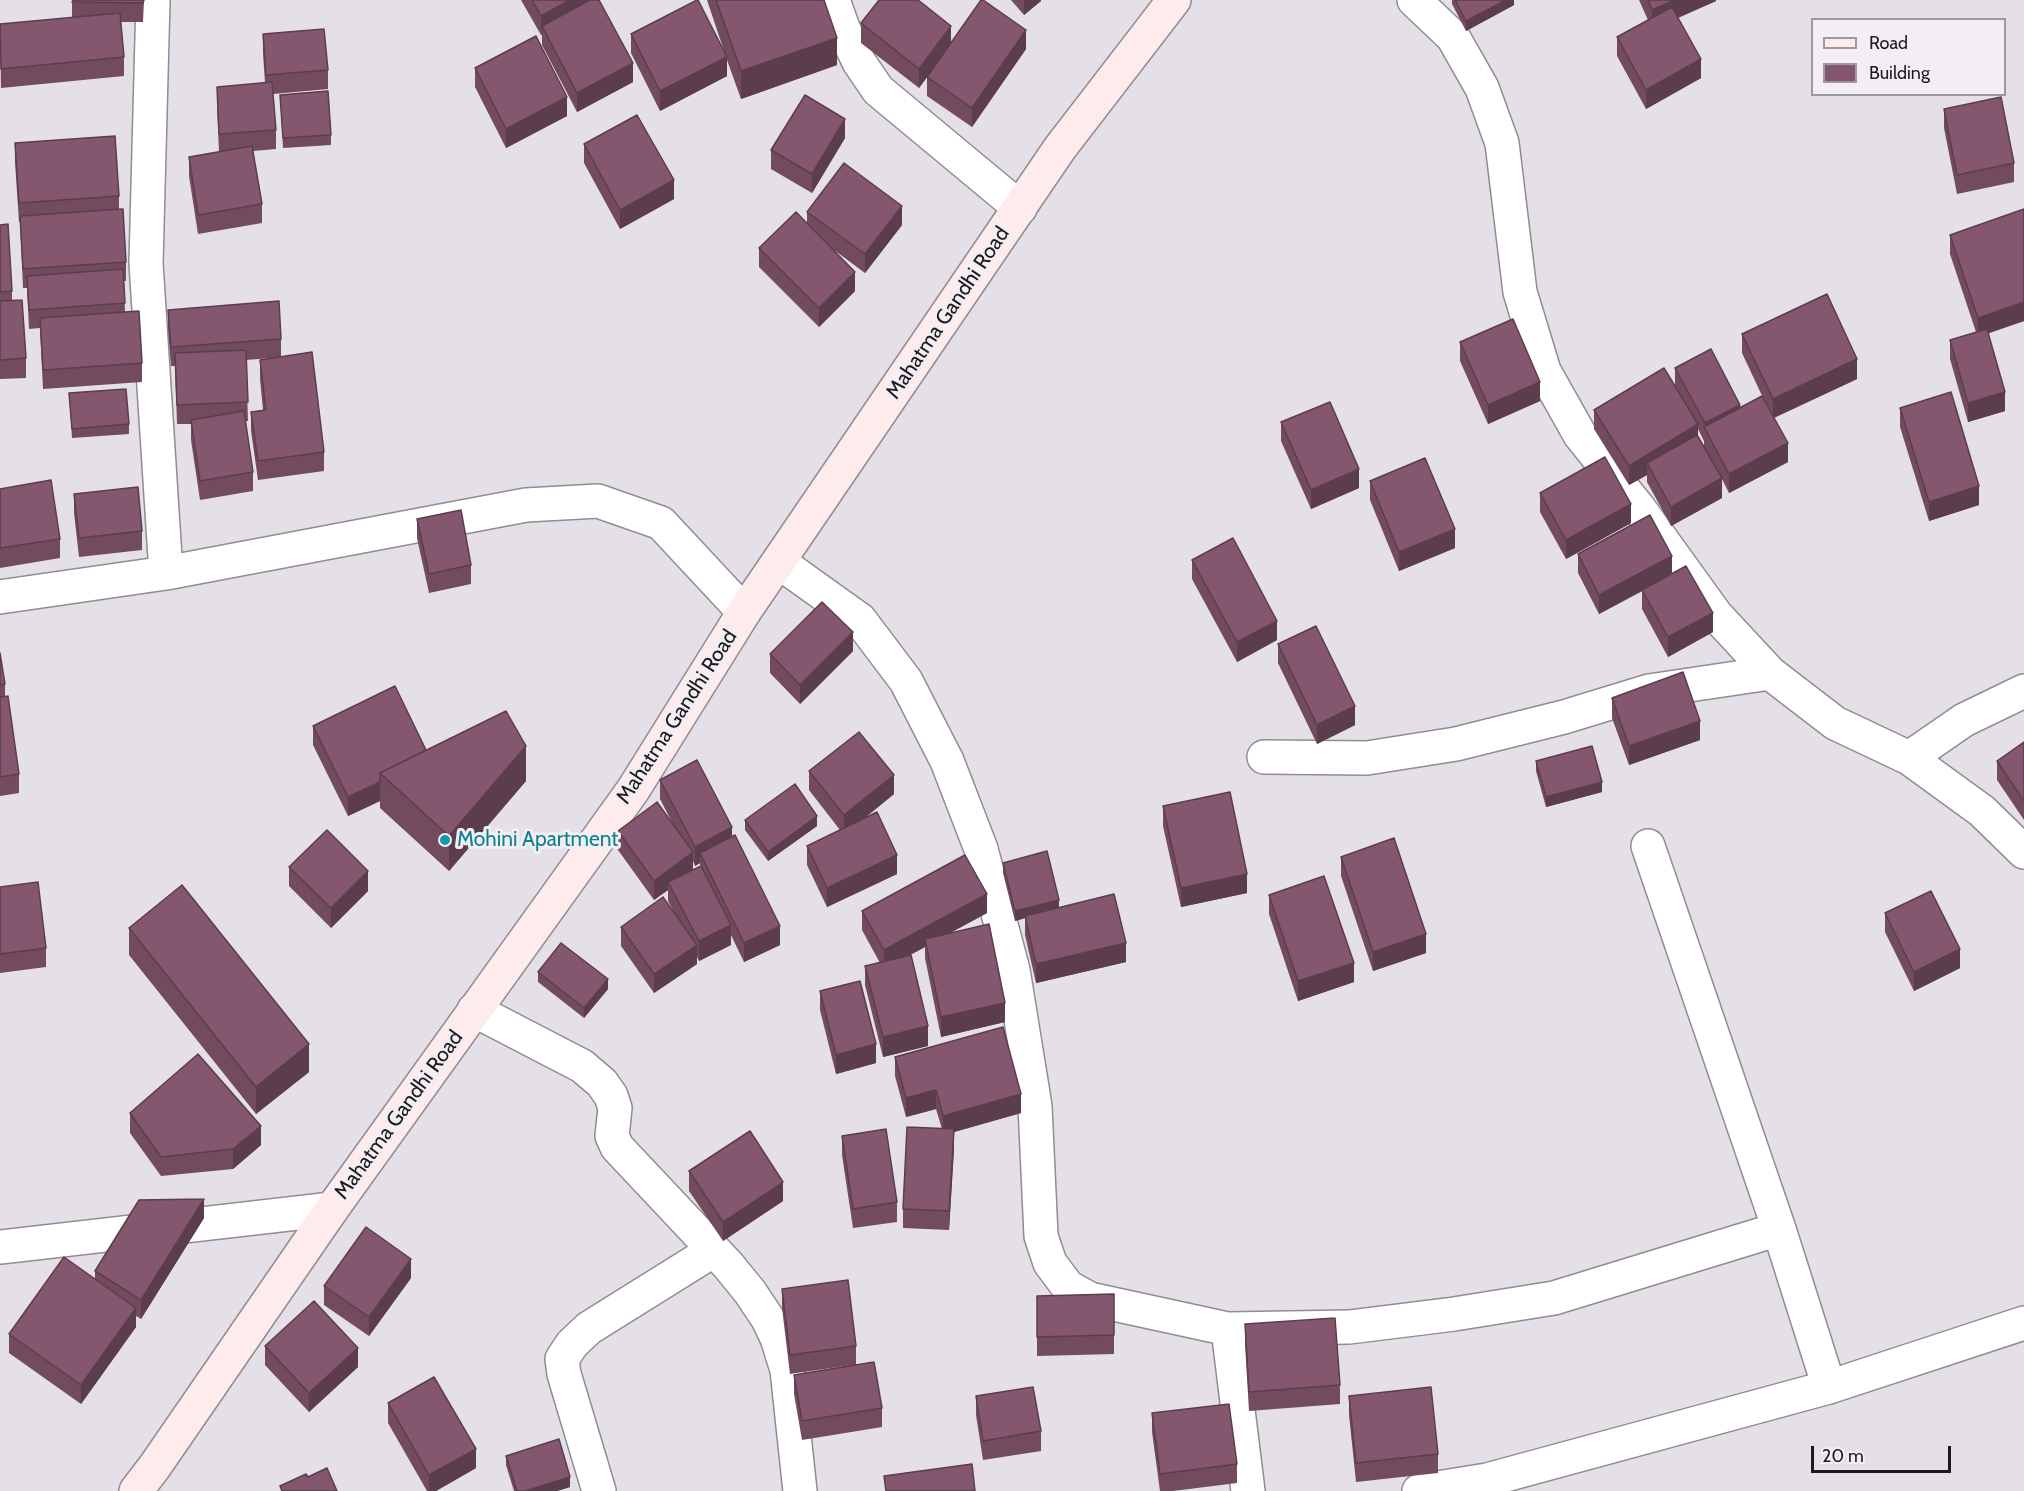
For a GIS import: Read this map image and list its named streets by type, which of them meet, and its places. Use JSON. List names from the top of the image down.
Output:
{
  "streets": {
    "main road": ["Mahatma Gandhi Road"]
  },
  "places": ["Mohini Apartment"],
  "legend": ["Road", "Building"],
  "scale_bar": "20 m"
}
